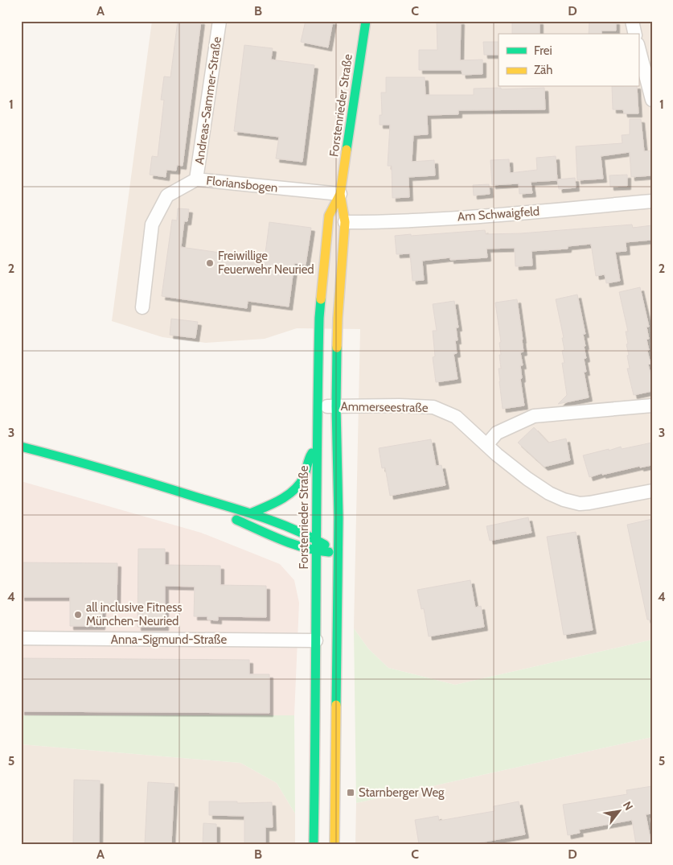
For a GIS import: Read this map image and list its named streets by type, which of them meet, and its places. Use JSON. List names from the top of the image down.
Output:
{
  "streets": {
    "main road": ["Forstenrieder Straße"],
    "street": [
      "Andreas-Sammer-Straße",
      "Floriansbogen",
      "Am Schwaigfeld",
      "Ammerseestraße",
      "Anna-Sigmund-Straße"
    ]
  },
  "crossings": [
    ["Andreas-Sammer-Straße", "Floriansbogen"],
    ["Forstenrieder Straße", "Floriansbogen"],
    ["Forstenrieder Straße", "Am Schwaigfeld"],
    ["Forstenrieder Straße", "Ammerseestraße"],
    ["Forstenrieder Straße", "Anna-Sigmund-Straße"]
  ],
  "places": {
    "other": ["Freiwillige Feuerwehr Neuried", "all inclusive Fitness München-Neuried"],
    "transit": ["Starnberger Weg"]
  },
  "legend": ["Frei", "Zäh"],
  "north": "top right",
  "grid": {
    "columns": [
      "A",
      "B",
      "C",
      "D"
    ],
    "rows": [
      "1",
      "2",
      "3",
      "4",
      "5"
    ]
  }
}
